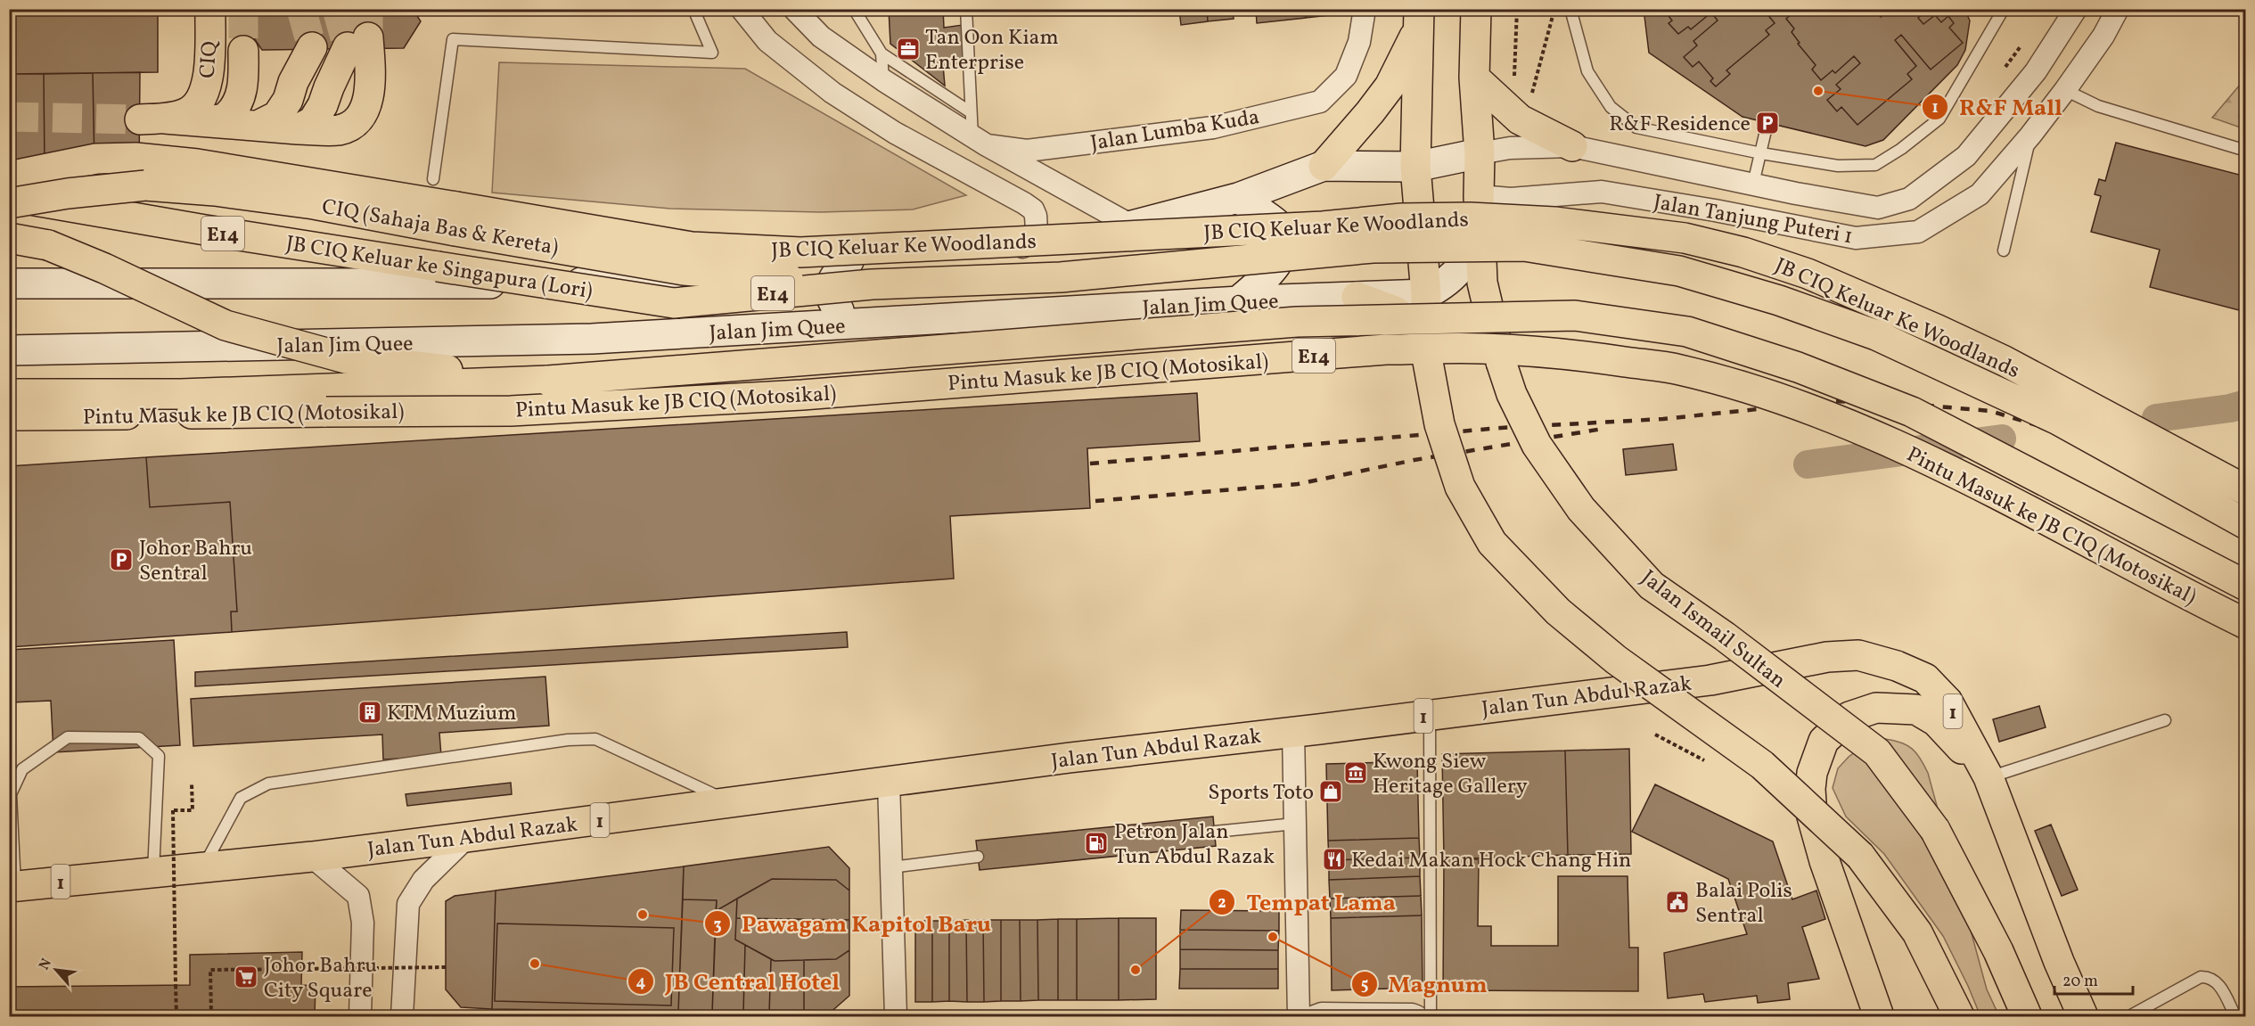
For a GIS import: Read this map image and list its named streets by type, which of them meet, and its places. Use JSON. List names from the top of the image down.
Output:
{
  "streets": {
    "main road": [
      "CIQ",
      "JB CIQ Keluar Ke Woodlands",
      "CIQ (Sahaja Bas & Kereta)",
      "E14",
      "JB CIQ Keluar ke Singapura (Lori)",
      "Jalan Jim Quee",
      "Pintu Masuk ke JB CIQ (Motosikal)",
      "Jalan Ismail Sultan",
      "Jalan Tun Abdul Razak",
      "1"
    ],
    "street": ["Jalan Lumba Kuda", "Jalan Tanjung Puteri 1"]
  },
  "crossings": [
    ["Jalan Tanjung Puteri 1", "Jalan Jim Quee"],
    ["Jalan Tanjung Puteri 1", "Jalan Ismail Sultan"],
    ["CIQ (Sahaja Bas & Kereta)", "E14"],
    ["CIQ (Sahaja Bas & Kereta)", "JB CIQ Keluar ke Singapura (Lori)"],
    ["E14", "JB CIQ Keluar ke Singapura (Lori)"],
    ["Jalan Jim Quee", "Jalan Ismail Sultan"]
  ],
  "places": {
    "office": ["Tan Oon Kiam Enterprise"],
    "other": [
      "R&F Mall",
      "Pawagam Kapitol Baru",
      "Magnum",
      "JB Central Hotel",
      "Tempat Lama"
    ],
    "parking": ["R&F Residence", "Johor Bahru Sentral"],
    "building": ["KTM Muzium"],
    "museum": ["Kwong Siew Heritage Gallery"],
    "shop": ["Sports Toto"],
    "fuel station": ["Petron Jalan Tun Abdul Razak"],
    "restaurant": ["Kedai Makan Hock Chang Hin"],
    "public building": ["Balai Polis Sentral"],
    "supermarket": ["Johor Bahru City Square"]
  },
  "scale_bar": "20 m",
  "north": "top left"
}
